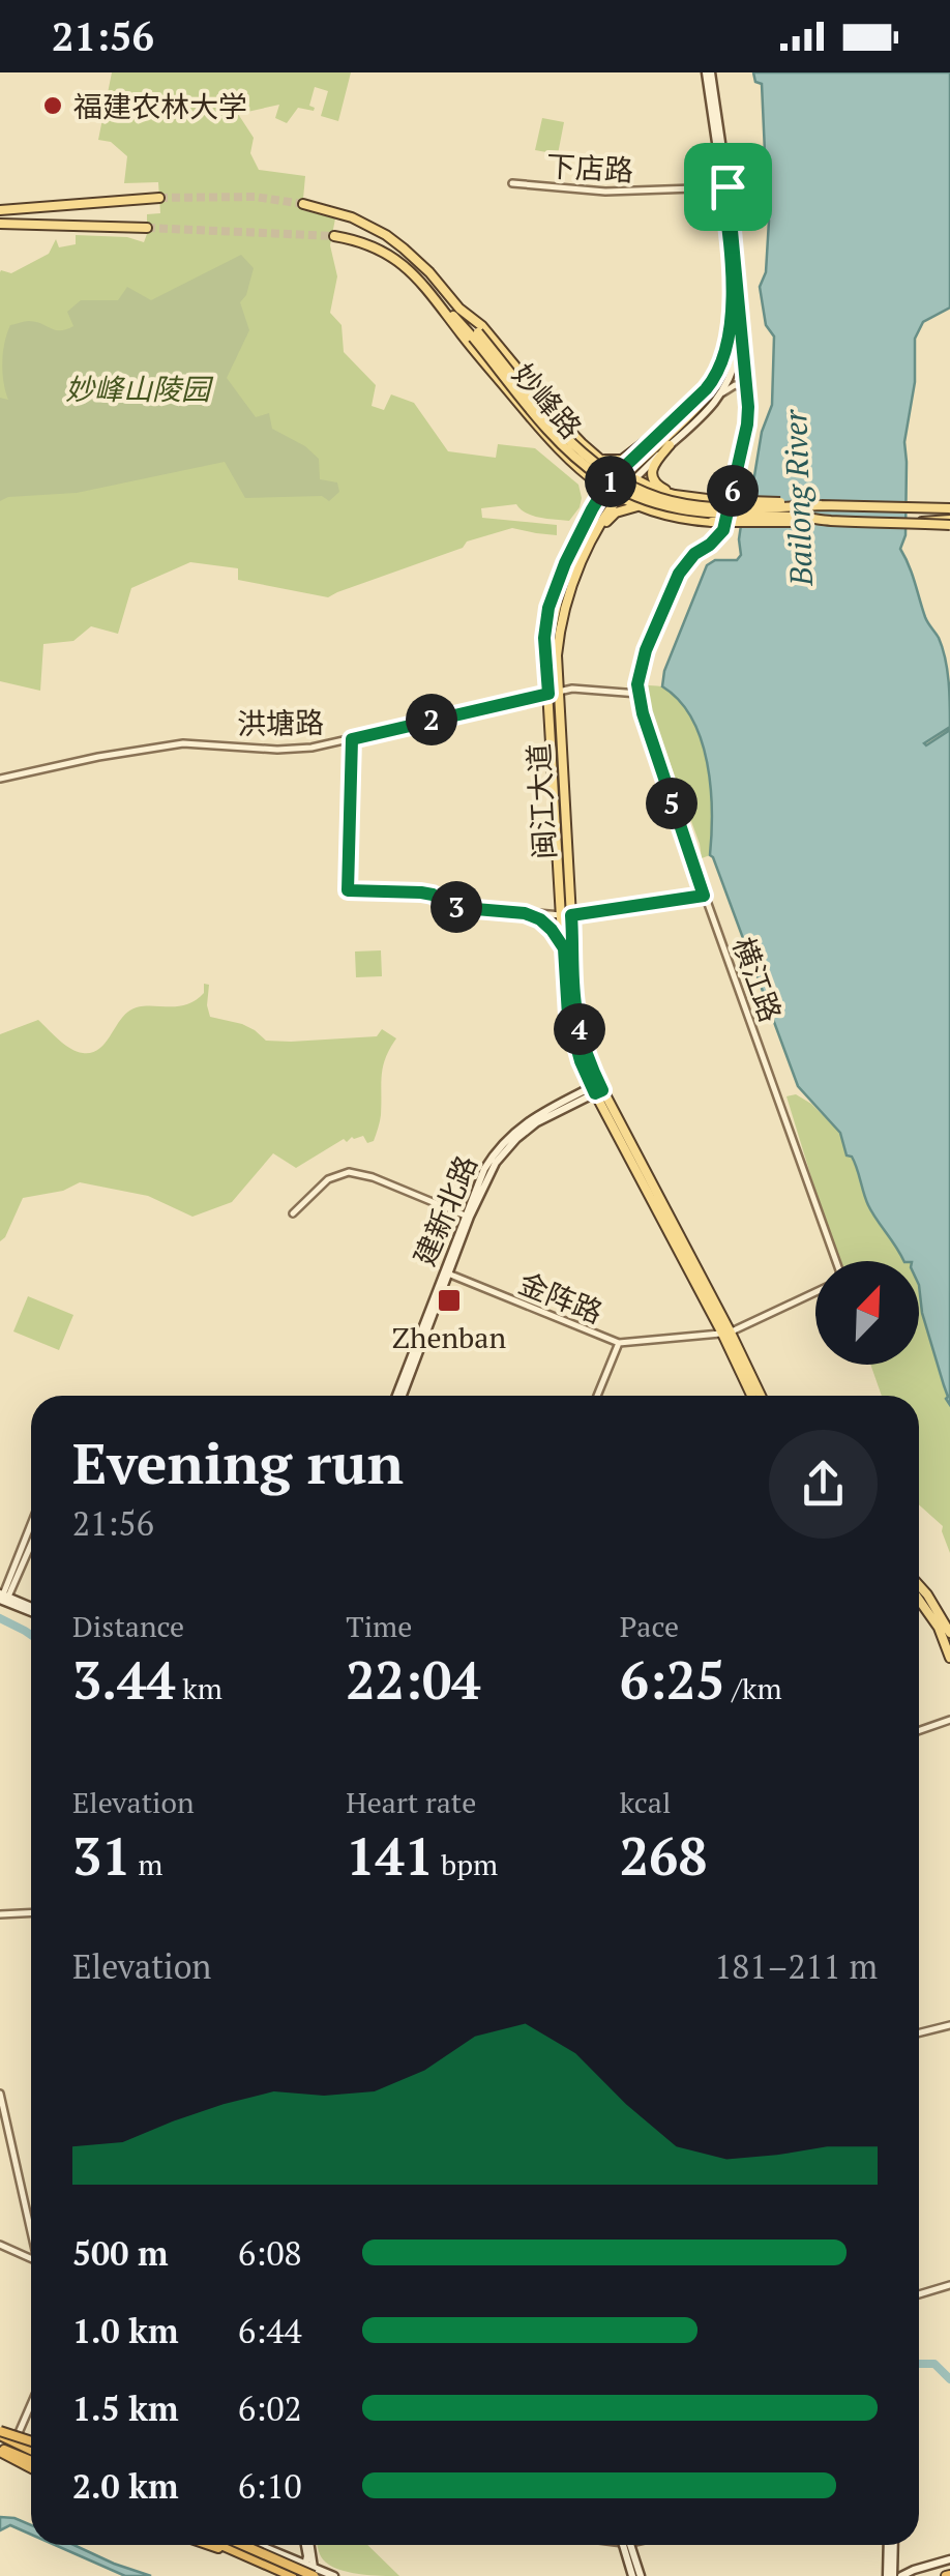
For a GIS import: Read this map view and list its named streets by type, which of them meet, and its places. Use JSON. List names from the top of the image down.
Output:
{
  "streets": {
    "main road": ["妙峰路", "闽江大道", "建新北路"],
    "street": [
      "下店路",
      "洪塘路",
      "横江路",
      "金阵路"
    ]
  },
  "crossings": [
    ["妙峰路", "闽江大道"],
    ["洪塘路", "闽江大道"],
    ["洪塘路", "横江路"],
    ["闽江大道", "建新北路"],
    ["闽江大道", "金阵路"],
    ["建新北路", "金阵路"]
  ],
  "water": ["Bailong River"],
  "parks": ["妙峰山陵园"],
  "places": {
    "other": ["福建农林大学"],
    "transit": ["Zhenban"]
  },
  "north": "top right",
  "page": {
    "status": "21:56",
    "pins": [
      "1",
      "6",
      "2",
      "5",
      "3",
      "4"
    ],
    "heading": ["Evening run", "21:56"],
    "stats": [
      ["Distance", "3.44 km"],
      ["Time", "22:04"],
      ["Pace", "6:25 /km"],
      ["Elevation", "31 m"],
      ["Heart rate", "141 bpm"],
      ["kcal", "268"]
    ],
    "chart": ["Elevation", "181–211 m"],
    "list": [
      {
        "name": "500 m",
        "note": "6:08"
      },
      {
        "name": "1.0 km",
        "note": "6:44"
      },
      {
        "name": "1.5 km",
        "note": "6:02"
      },
      {
        "name": "2.0 km",
        "note": "6:10"
      }
    ]
  }
}
